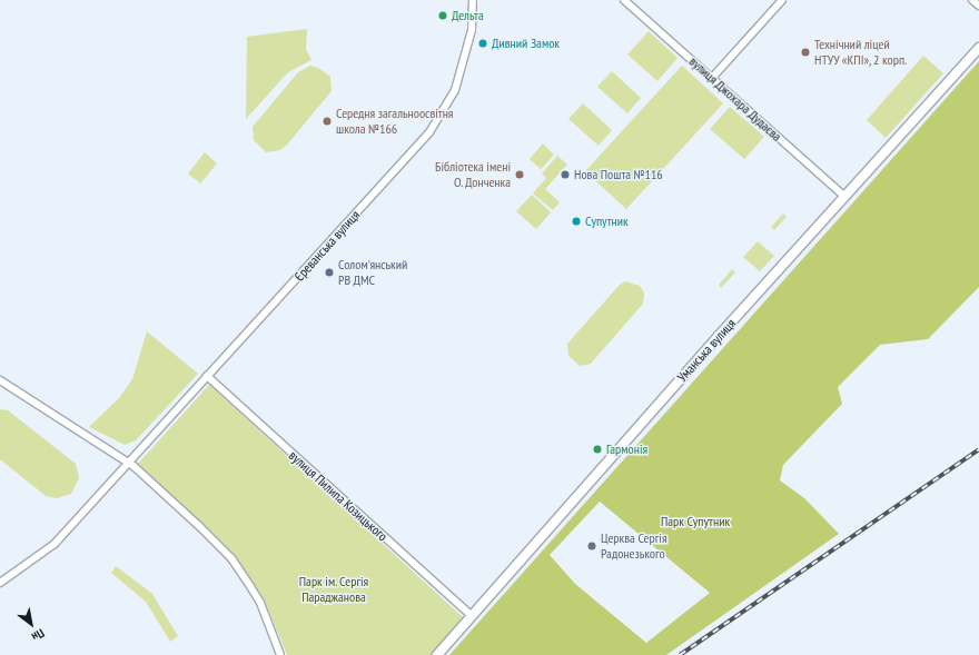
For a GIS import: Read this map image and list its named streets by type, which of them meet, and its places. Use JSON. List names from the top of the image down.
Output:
{
  "streets": {
    "street": [
      "вулиця Джохара Дудаєва",
      "Єреванська вулиця",
      "Уманська вулиця",
      "вулиця Пилипа Козицького"
    ]
  },
  "crossings": [
    ["вулиця Джохара Дудаєва", "Уманська вулиця"],
    ["Єреванська вулиця", "вулиця Пилипа Козицького"],
    ["Уманська вулиця", "вулиця Пилипа Козицького"]
  ],
  "parks": ["Парк Супутник", "Парк ім. Сергія Параджанова"],
  "places": [
    "Дельта",
    "Дивний Замок",
    "Технічний ліцей НТУУ «КПІ», 2 корп.",
    "Середня загальноосвітня школа №166",
    "Бібліотека імені О. Донченка",
    "Нова Пошта №116",
    "Супутник",
    "Солом'янський РВ ДМС",
    "Гармонія",
    "Церква Сергія Радонезького"
  ],
  "north": "bottom right"
}
